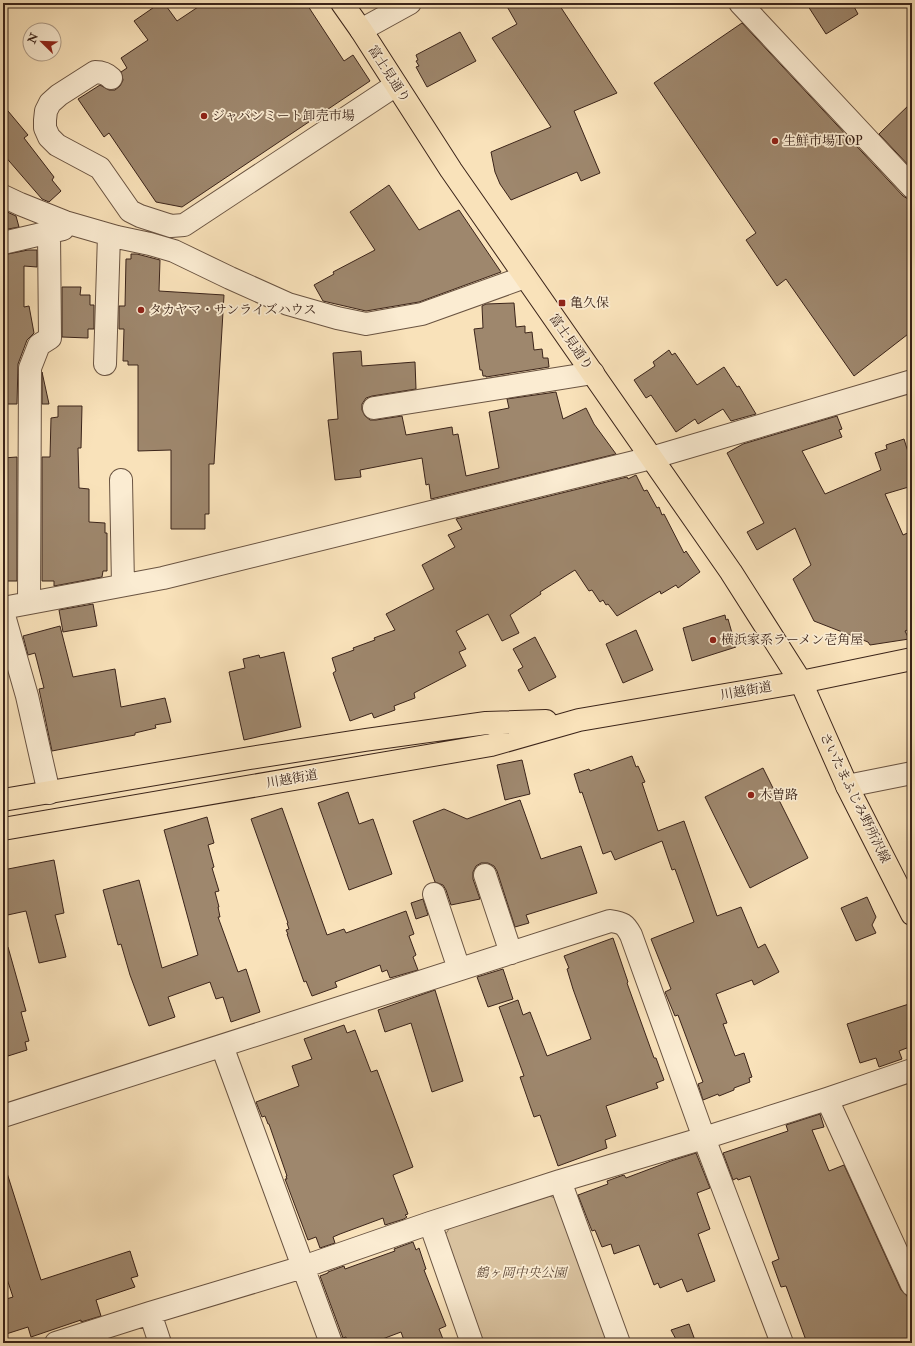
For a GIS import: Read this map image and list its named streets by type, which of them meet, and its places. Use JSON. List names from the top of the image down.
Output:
{
  "streets": {
    "main road": ["富士見通り", "川越街道", "さいたまふじみ野所沢線"]
  },
  "crossings": [
    ["富士見通り", "川越街道"],
    ["富士見通り", "さいたまふじみ野所沢線"],
    ["川越街道", "さいたまふじみ野所沢線"]
  ],
  "parks": ["鶴ヶ岡中央公園"],
  "places": {
    "other": [
      "ジャパンミート卸売市場",
      "生鮮市場TOP",
      "タカヤマ・サンライズハウス",
      "横浜家系ラーメン壱角屋",
      "木曽路"
    ],
    "transit": ["亀久保"]
  },
  "north": "top left"
}
